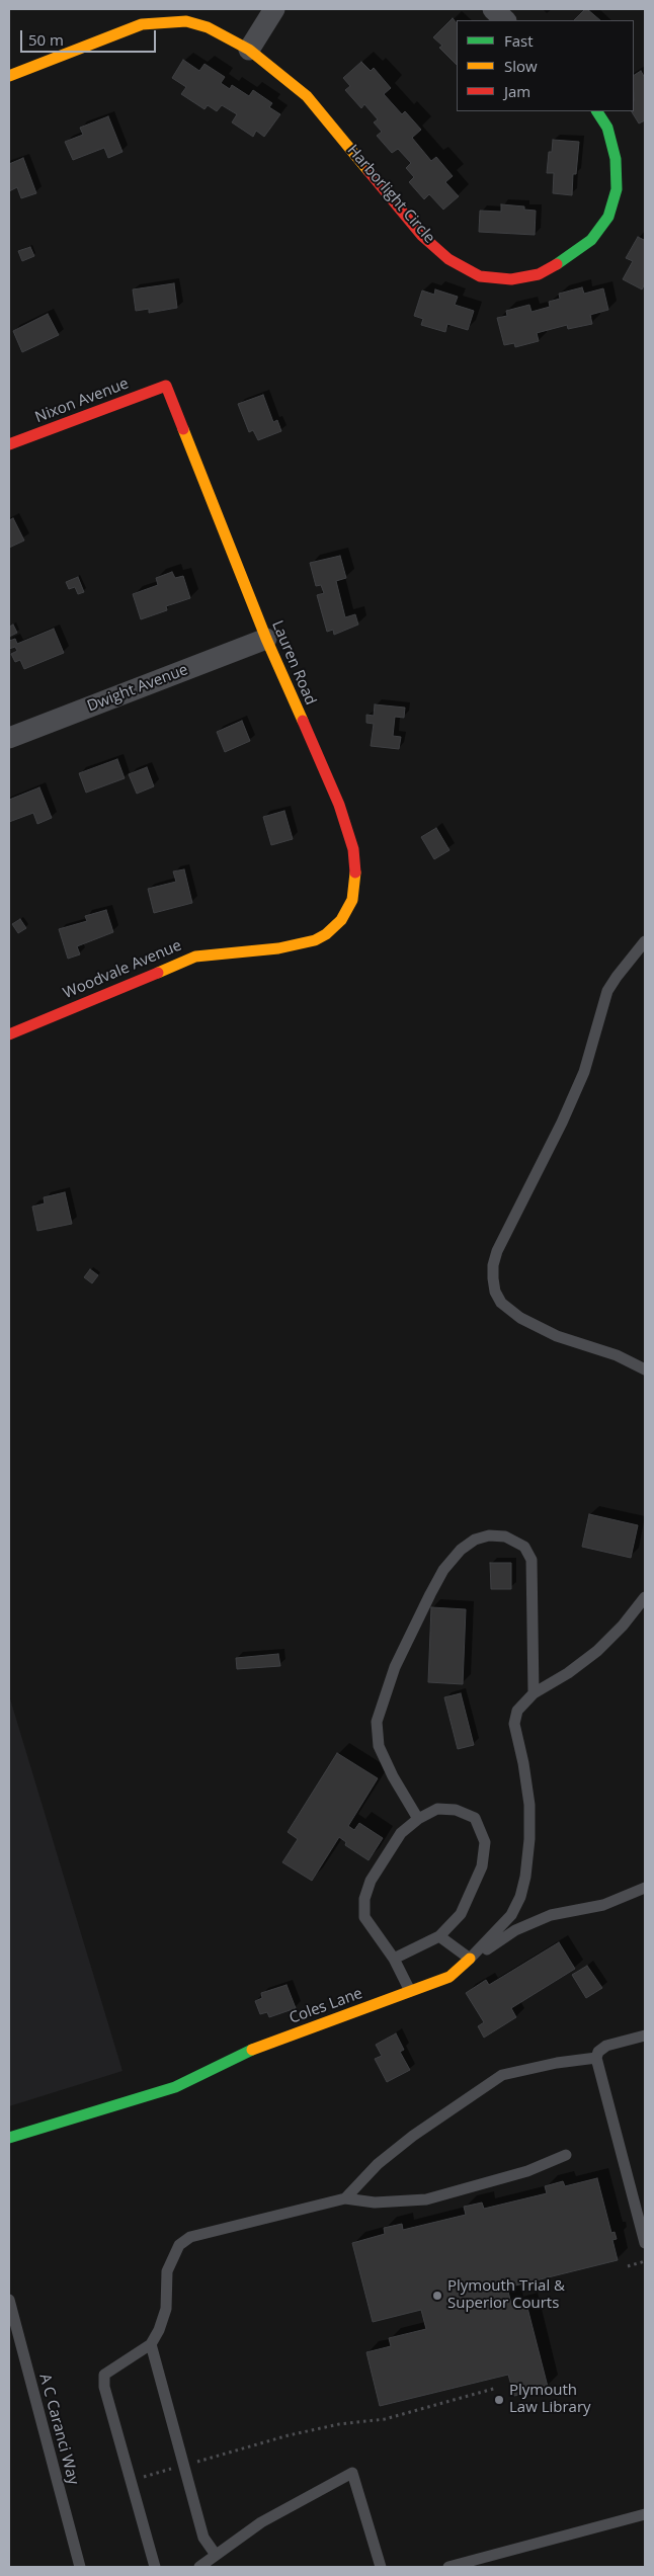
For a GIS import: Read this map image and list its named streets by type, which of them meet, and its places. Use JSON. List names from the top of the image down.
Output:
{
  "streets": {
    "street": [
      "Harborlight Circle",
      "Nixon Avenue",
      "Lauren Road",
      "Dwight Avenue",
      "Woodvale Avenue",
      "Coles Lane"
    ],
    "lane": ["A C Caranci Way"]
  },
  "crossings": [
    ["Nixon Avenue", "Lauren Road"],
    ["Lauren Road", "Dwight Avenue"],
    ["Lauren Road", "Woodvale Avenue"]
  ],
  "places": ["Plymouth Trial & Superior Courts", "Plymouth Law Library"],
  "legend": ["Fast", "Slow", "Jam"],
  "scale_bar": "50 m"
}
